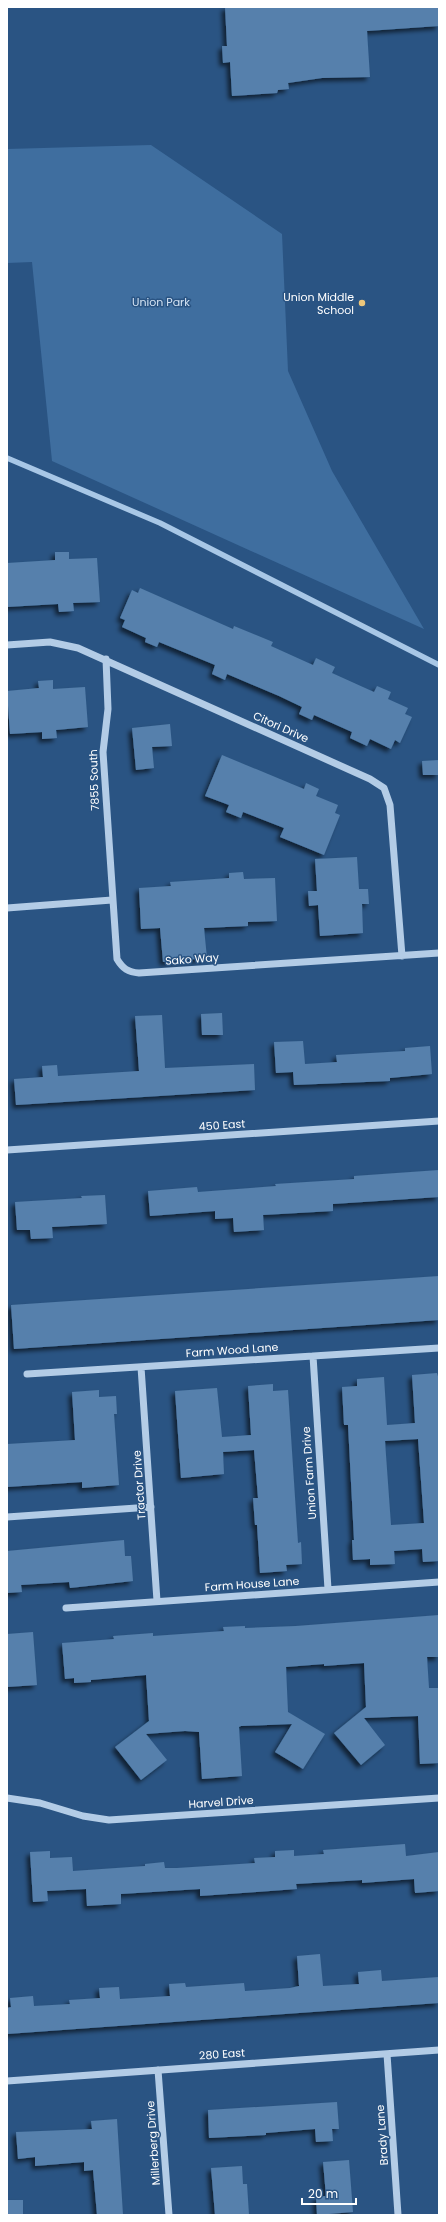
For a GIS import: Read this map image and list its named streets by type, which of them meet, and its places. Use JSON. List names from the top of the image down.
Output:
{
  "streets": {
    "street": [
      "Citori Drive",
      "7855 South",
      "Sako Way",
      "450 East",
      "Farm Wood Lane",
      "Union Farm Drive",
      "Tractor Drive",
      "Farm House Lane",
      "Harvel Drive",
      "280 East",
      "Brady Lane",
      "Millerberg Drive"
    ]
  },
  "crossings": [
    ["Citori Drive", "7855 South"],
    ["Citori Drive", "Sako Way"],
    ["7855 South", "Sako Way"],
    ["Farm Wood Lane", "Union Farm Drive"],
    ["Farm Wood Lane", "Tractor Drive"],
    ["Union Farm Drive", "Farm House Lane"],
    ["Tractor Drive", "Farm House Lane"],
    ["280 East", "Brady Lane"],
    ["280 East", "Millerberg Drive"]
  ],
  "parks": ["Union Park"],
  "places": ["Union Middle School"],
  "scale_bar": "20 m"
}
